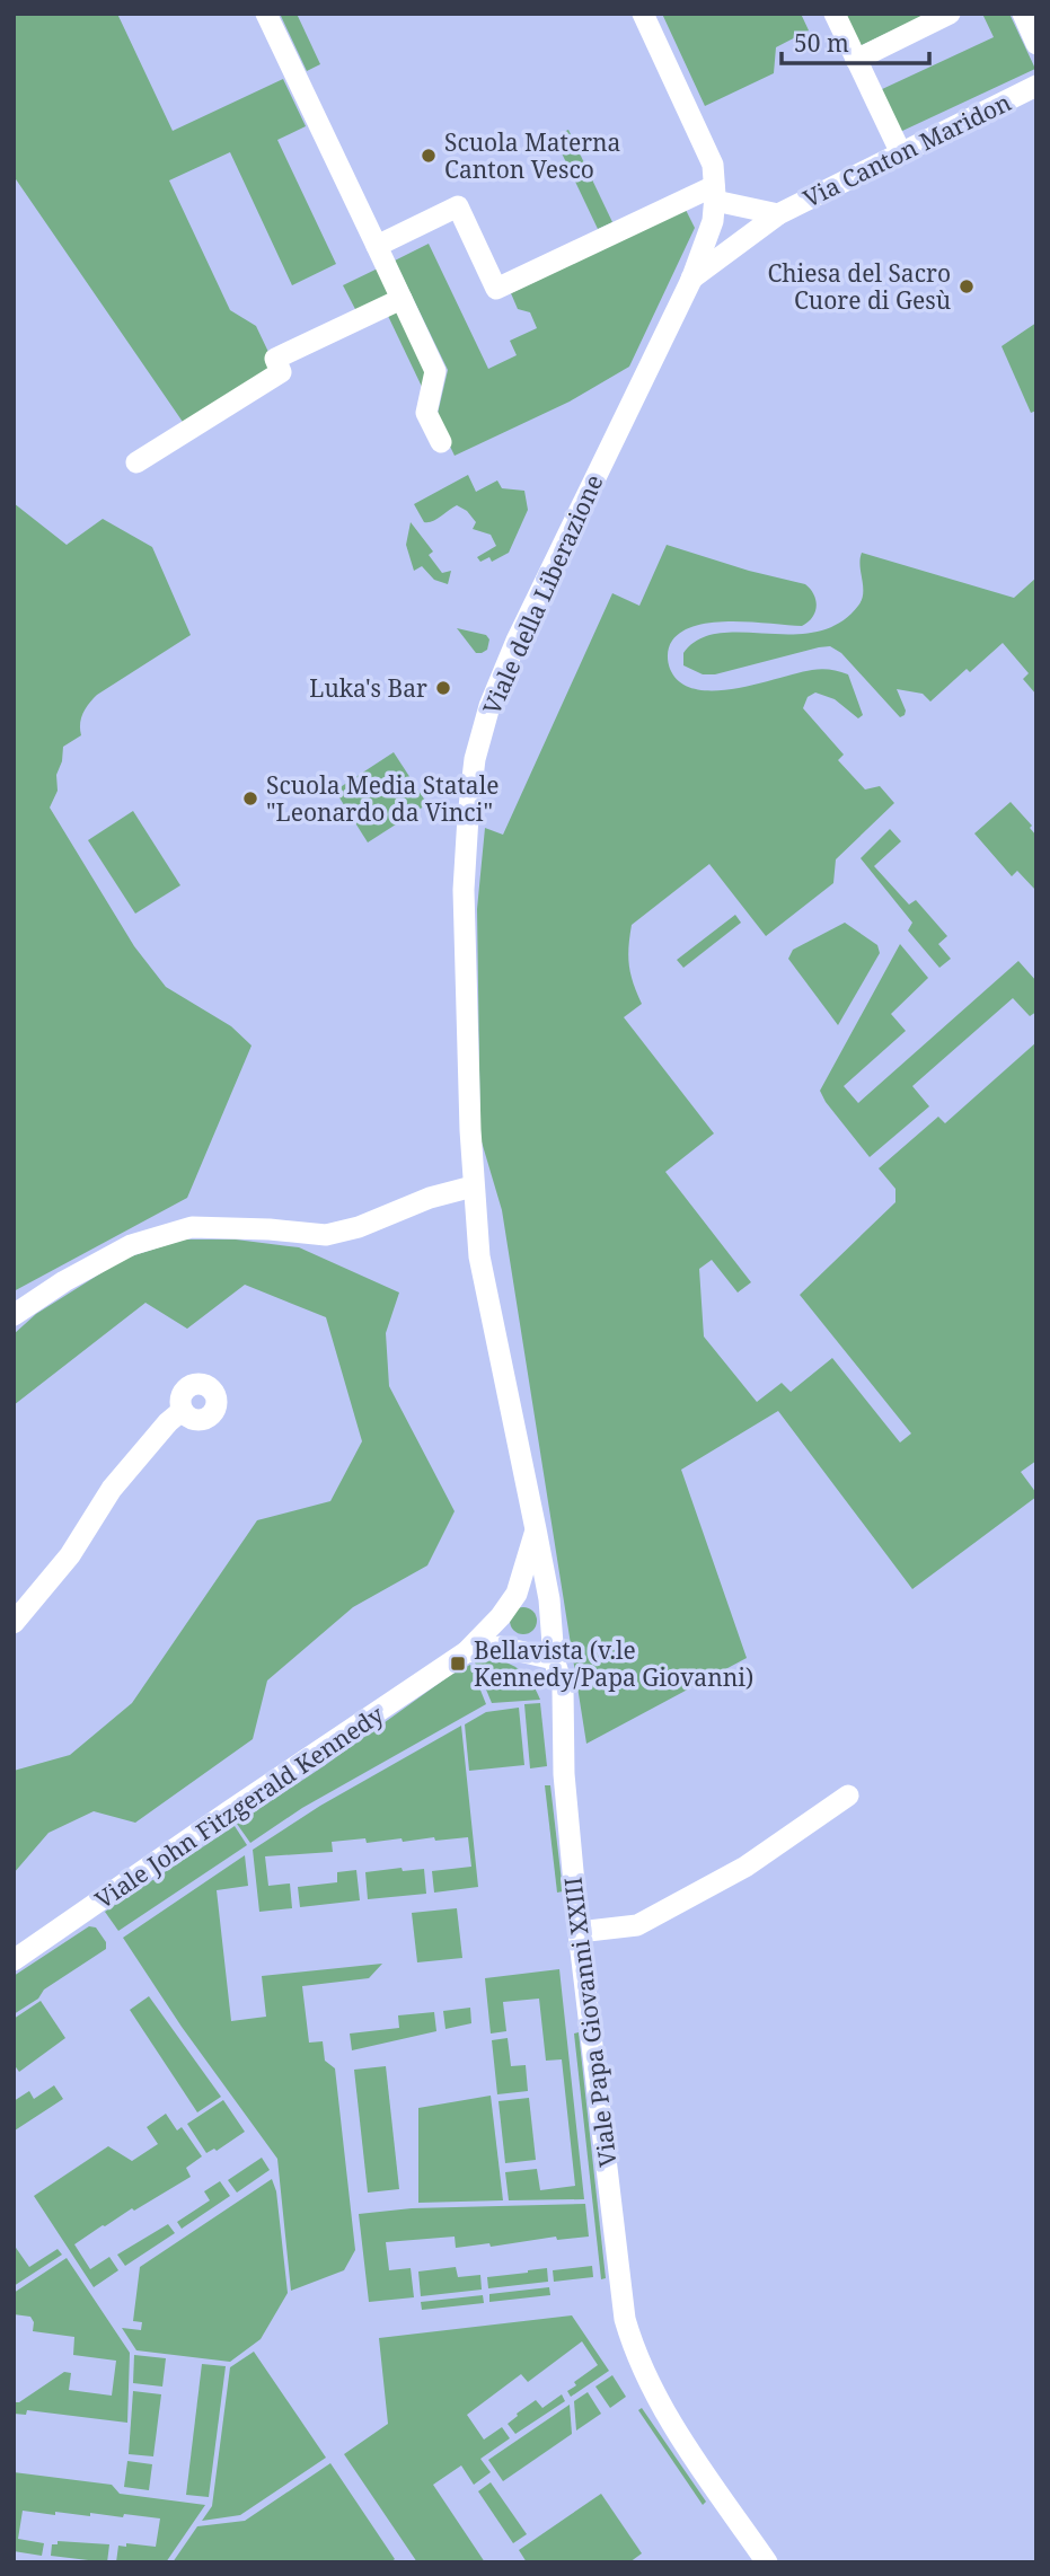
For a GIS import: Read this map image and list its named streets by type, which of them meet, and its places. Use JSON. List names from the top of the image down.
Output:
{
  "streets": {
    "street": [
      "Via Canton Maridon",
      "Viale della Liberazione",
      "Viale John Fitzgerald Kennedy",
      "Viale Papa Giovanni XXIII"
    ]
  },
  "crossings": [
    ["Via Canton Maridon", "Viale della Liberazione"],
    ["Viale della Liberazione", "Viale Papa Giovanni XXIII"],
    ["Viale John Fitzgerald Kennedy", "Viale Papa Giovanni XXIII"]
  ],
  "places": {
    "other": [
      "Scuola Materna Canton Vesco",
      "Chiesa del Sacro Cuore di Gesù",
      "Luka's Bar",
      "Scuola Media Statale \"Leonardo da Vinci\""
    ],
    "transit": ["Bellavista (v.le Kennedy/Papa Giovanni)"]
  },
  "scale_bar": "50 m"
}
